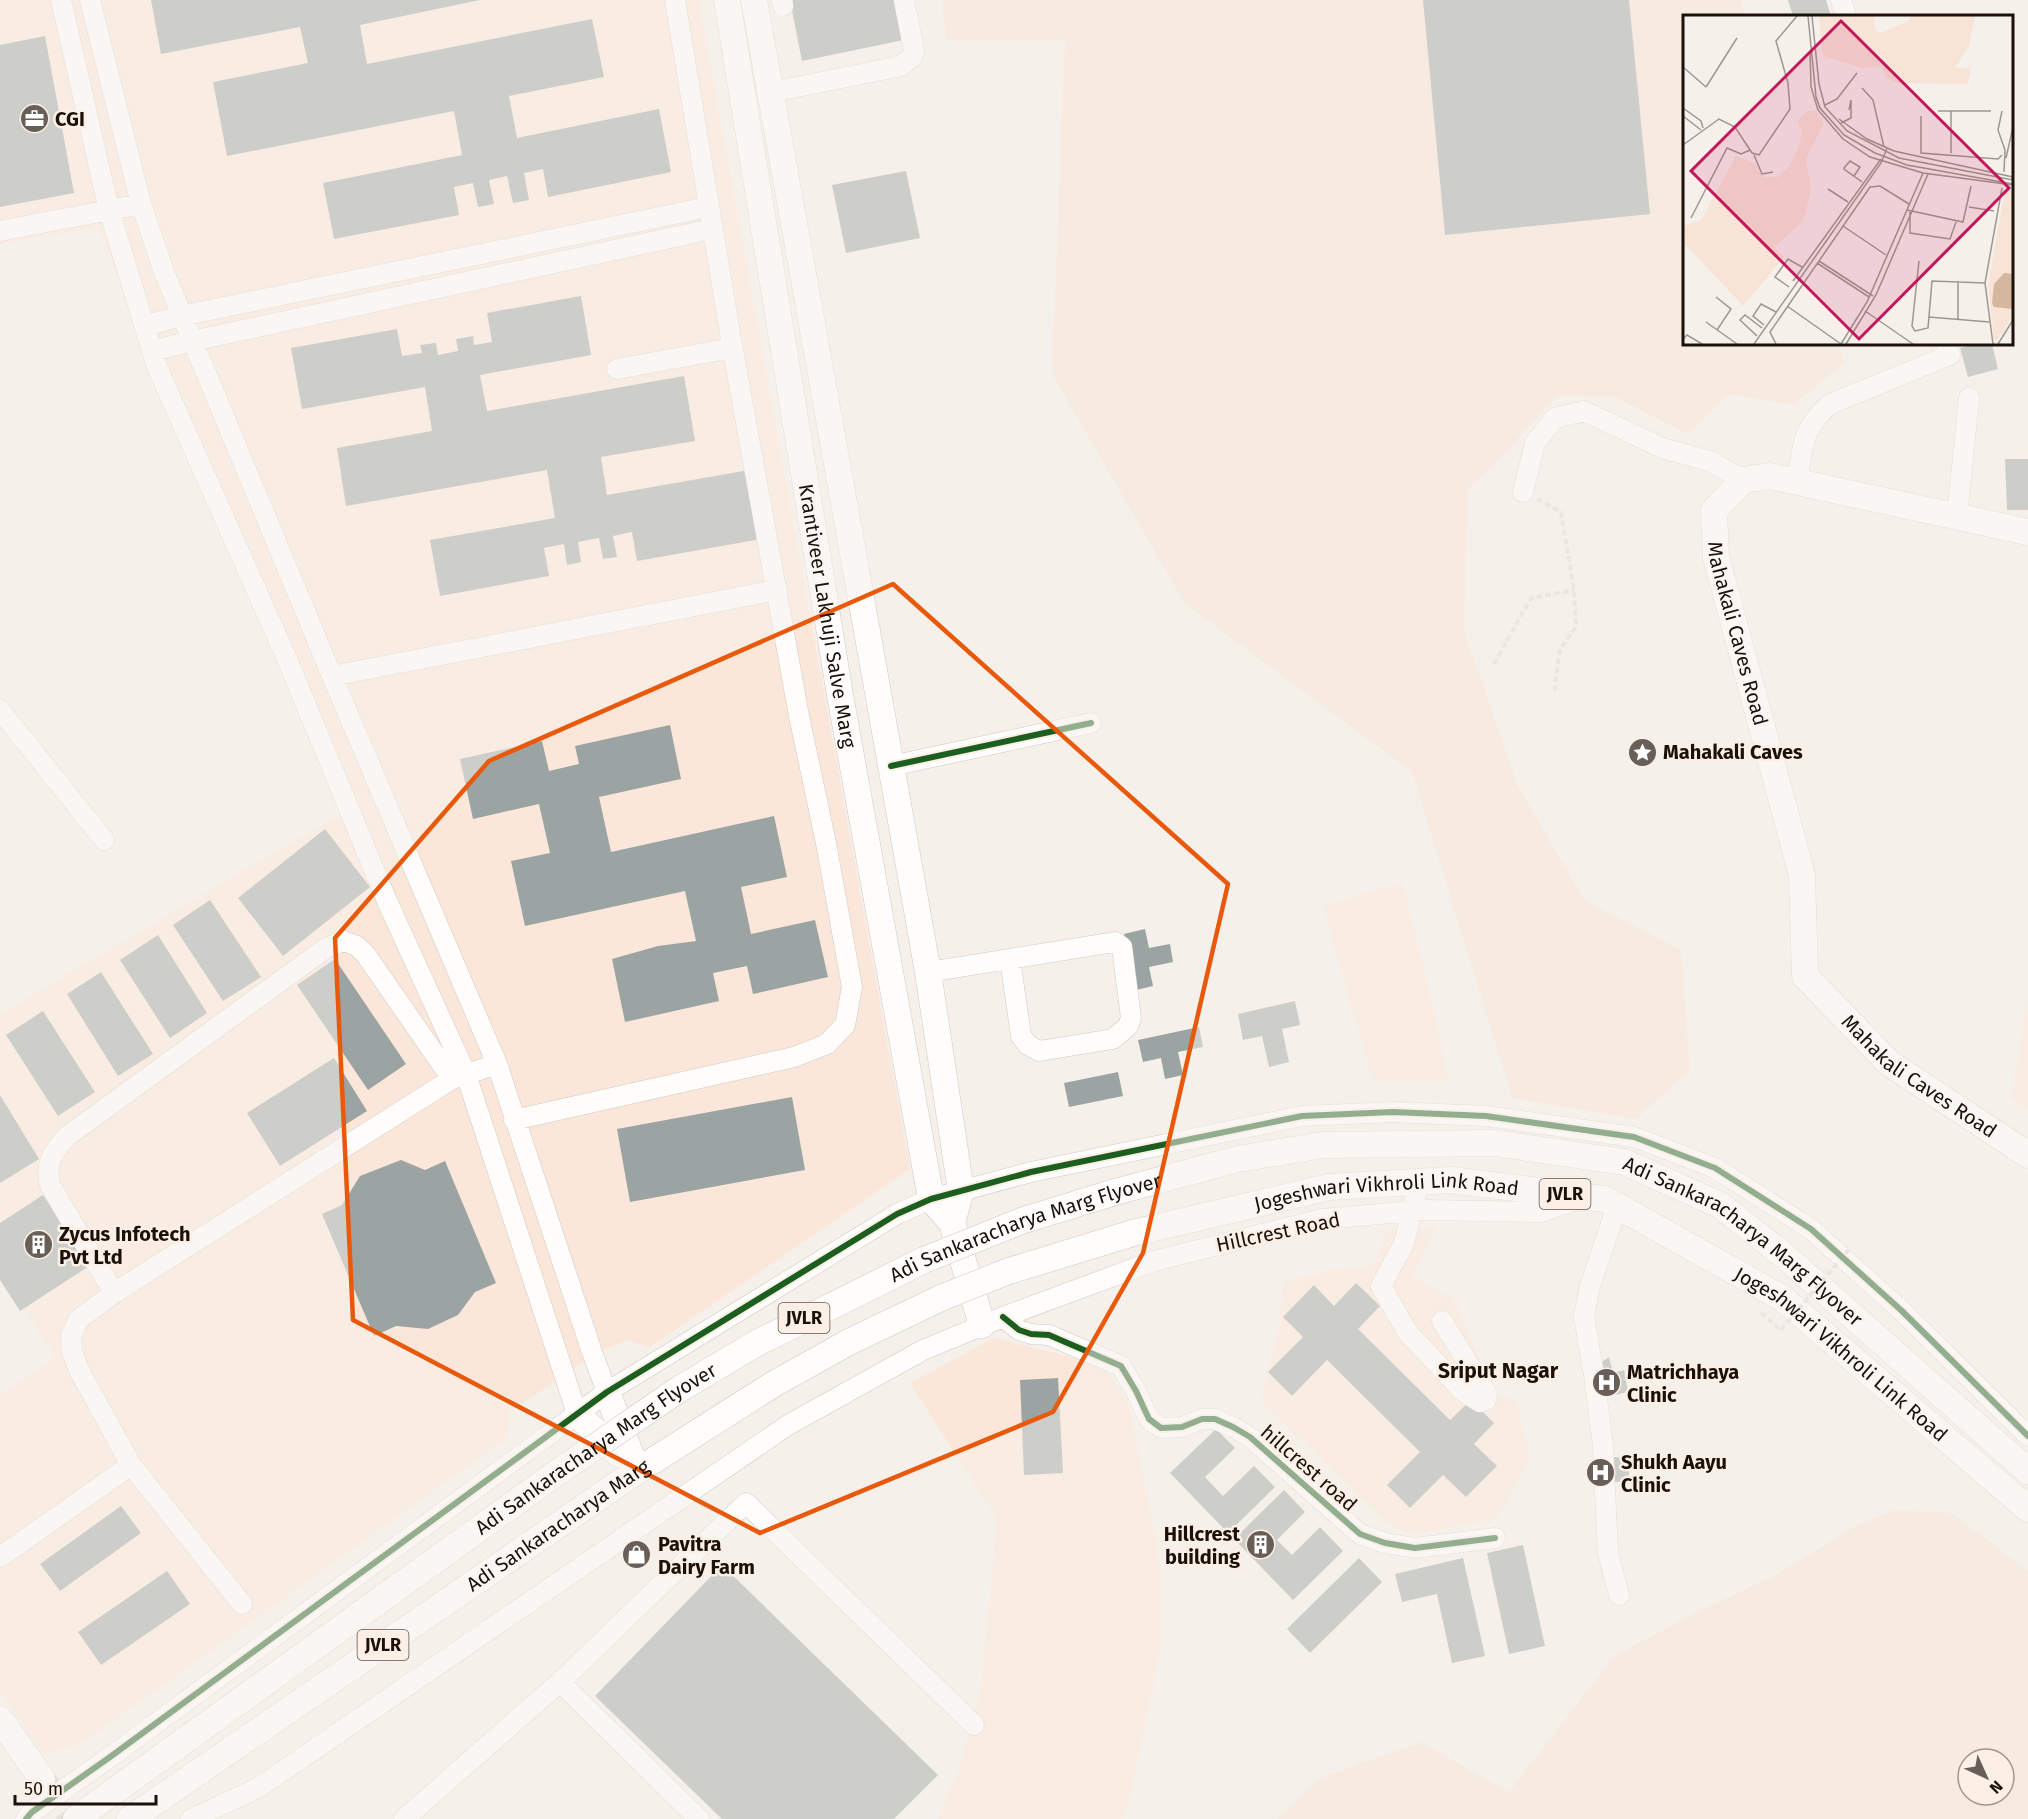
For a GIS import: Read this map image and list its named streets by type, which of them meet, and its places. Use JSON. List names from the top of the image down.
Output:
{
  "streets": {
    "main road": [
      "Krantiveer Lakhuji Salve Marg",
      "Mahakali Caves Road",
      "JVLR",
      "Jogeshwari Vikhroli Link Road",
      "Adi Sankaracharya Marg Flyover",
      "Adi Sankaracharya Marg"
    ],
    "street": ["Hillcrest Road", "hillcrest road"]
  },
  "crossings": [
    ["Jogeshwari Vikhroli Link Road", "Hillcrest Road"],
    ["Jogeshwari Vikhroli Link Road", "Adi Sankaracharya Marg"],
    ["Hillcrest Road", "hillcrest road"]
  ],
  "districts": ["Sriput Nagar"],
  "places": {
    "office": ["CGI"],
    "place": ["Mahakali Caves"],
    "building": ["Zycus Infotech Pvt Ltd", "Hillcrest building"],
    "hospital": ["Matrichhaya Clinic", "Shukh Aayu Clinic"],
    "shop": ["Pavitra Dairy Farm"]
  },
  "scale_bar": "50 m",
  "north": "bottom right"
}
